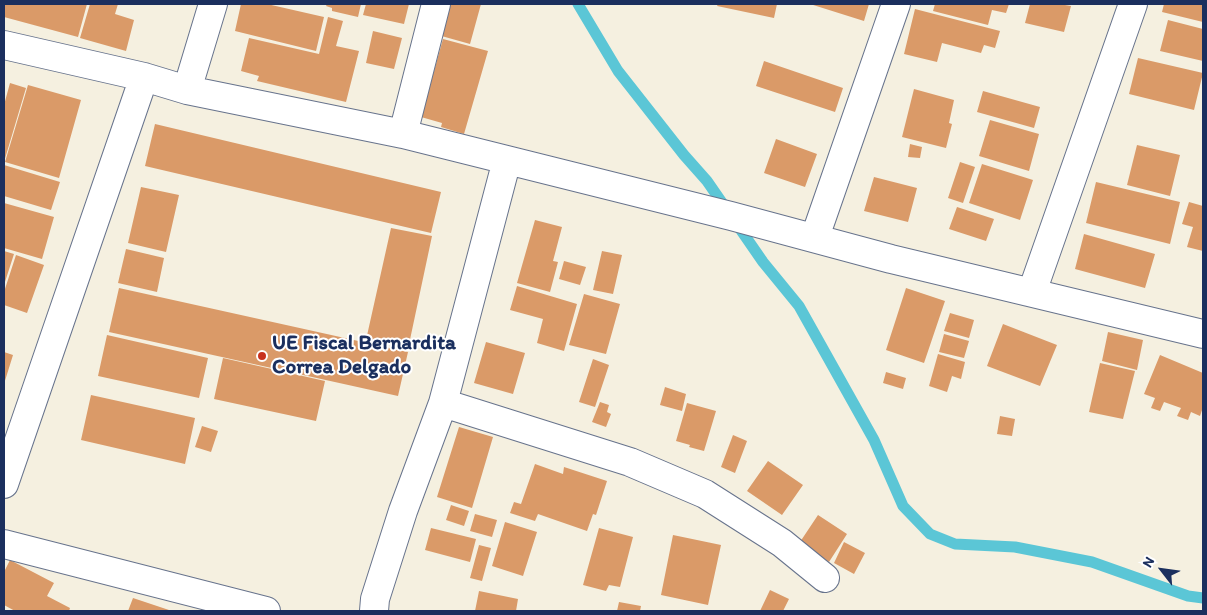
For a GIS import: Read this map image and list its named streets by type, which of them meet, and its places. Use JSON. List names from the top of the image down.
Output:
{
  "places": ["UE Fiscal Bernardita Correa Delgado"],
  "north": "top left"
}
